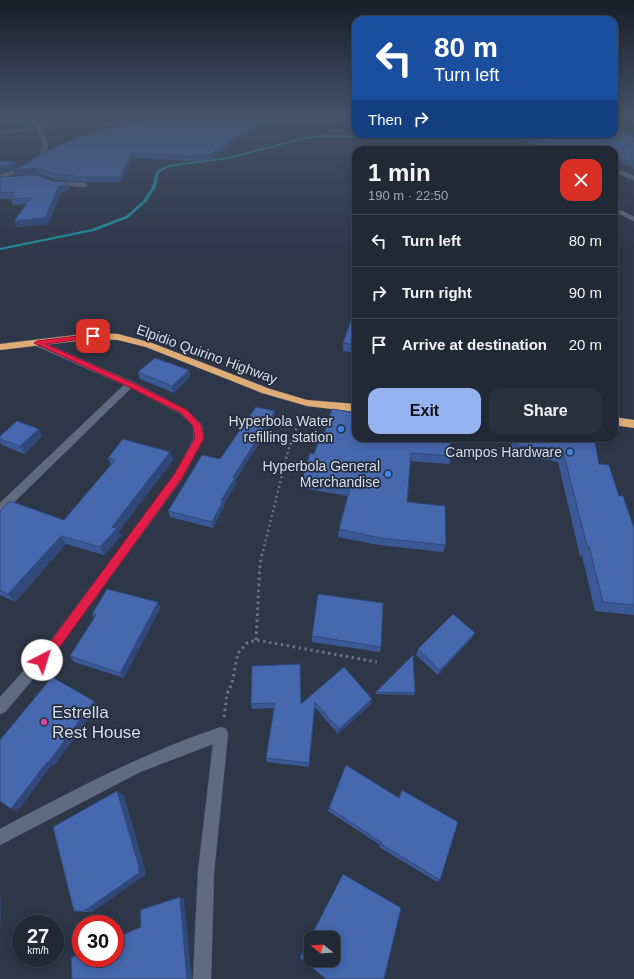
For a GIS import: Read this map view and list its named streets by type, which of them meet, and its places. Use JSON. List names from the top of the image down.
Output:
{
  "streets": {
    "highway": ["Elpidio Quirino Highway"]
  },
  "places": [
    "Hyperbola Water refilling station",
    "Campos Hardware",
    "Hyperbola General Merchandise",
    "Estrella Rest House"
  ],
  "north": "left",
  "page": {
    "turn": ["80 m", "Turn left"],
    "then": "Then",
    "heading": ["1 min", "190 m · 22:50"],
    "list": [
      {
        "name": "Turn left",
        "value": "80 m"
      },
      {
        "name": "Turn right",
        "value": "90 m"
      },
      {
        "name": "Arrive at destination",
        "value": "20 m"
      }
    ],
    "buttons": ["Exit", "Share"],
    "speed": "27 km/h",
    "limit": "30"
  }
}
